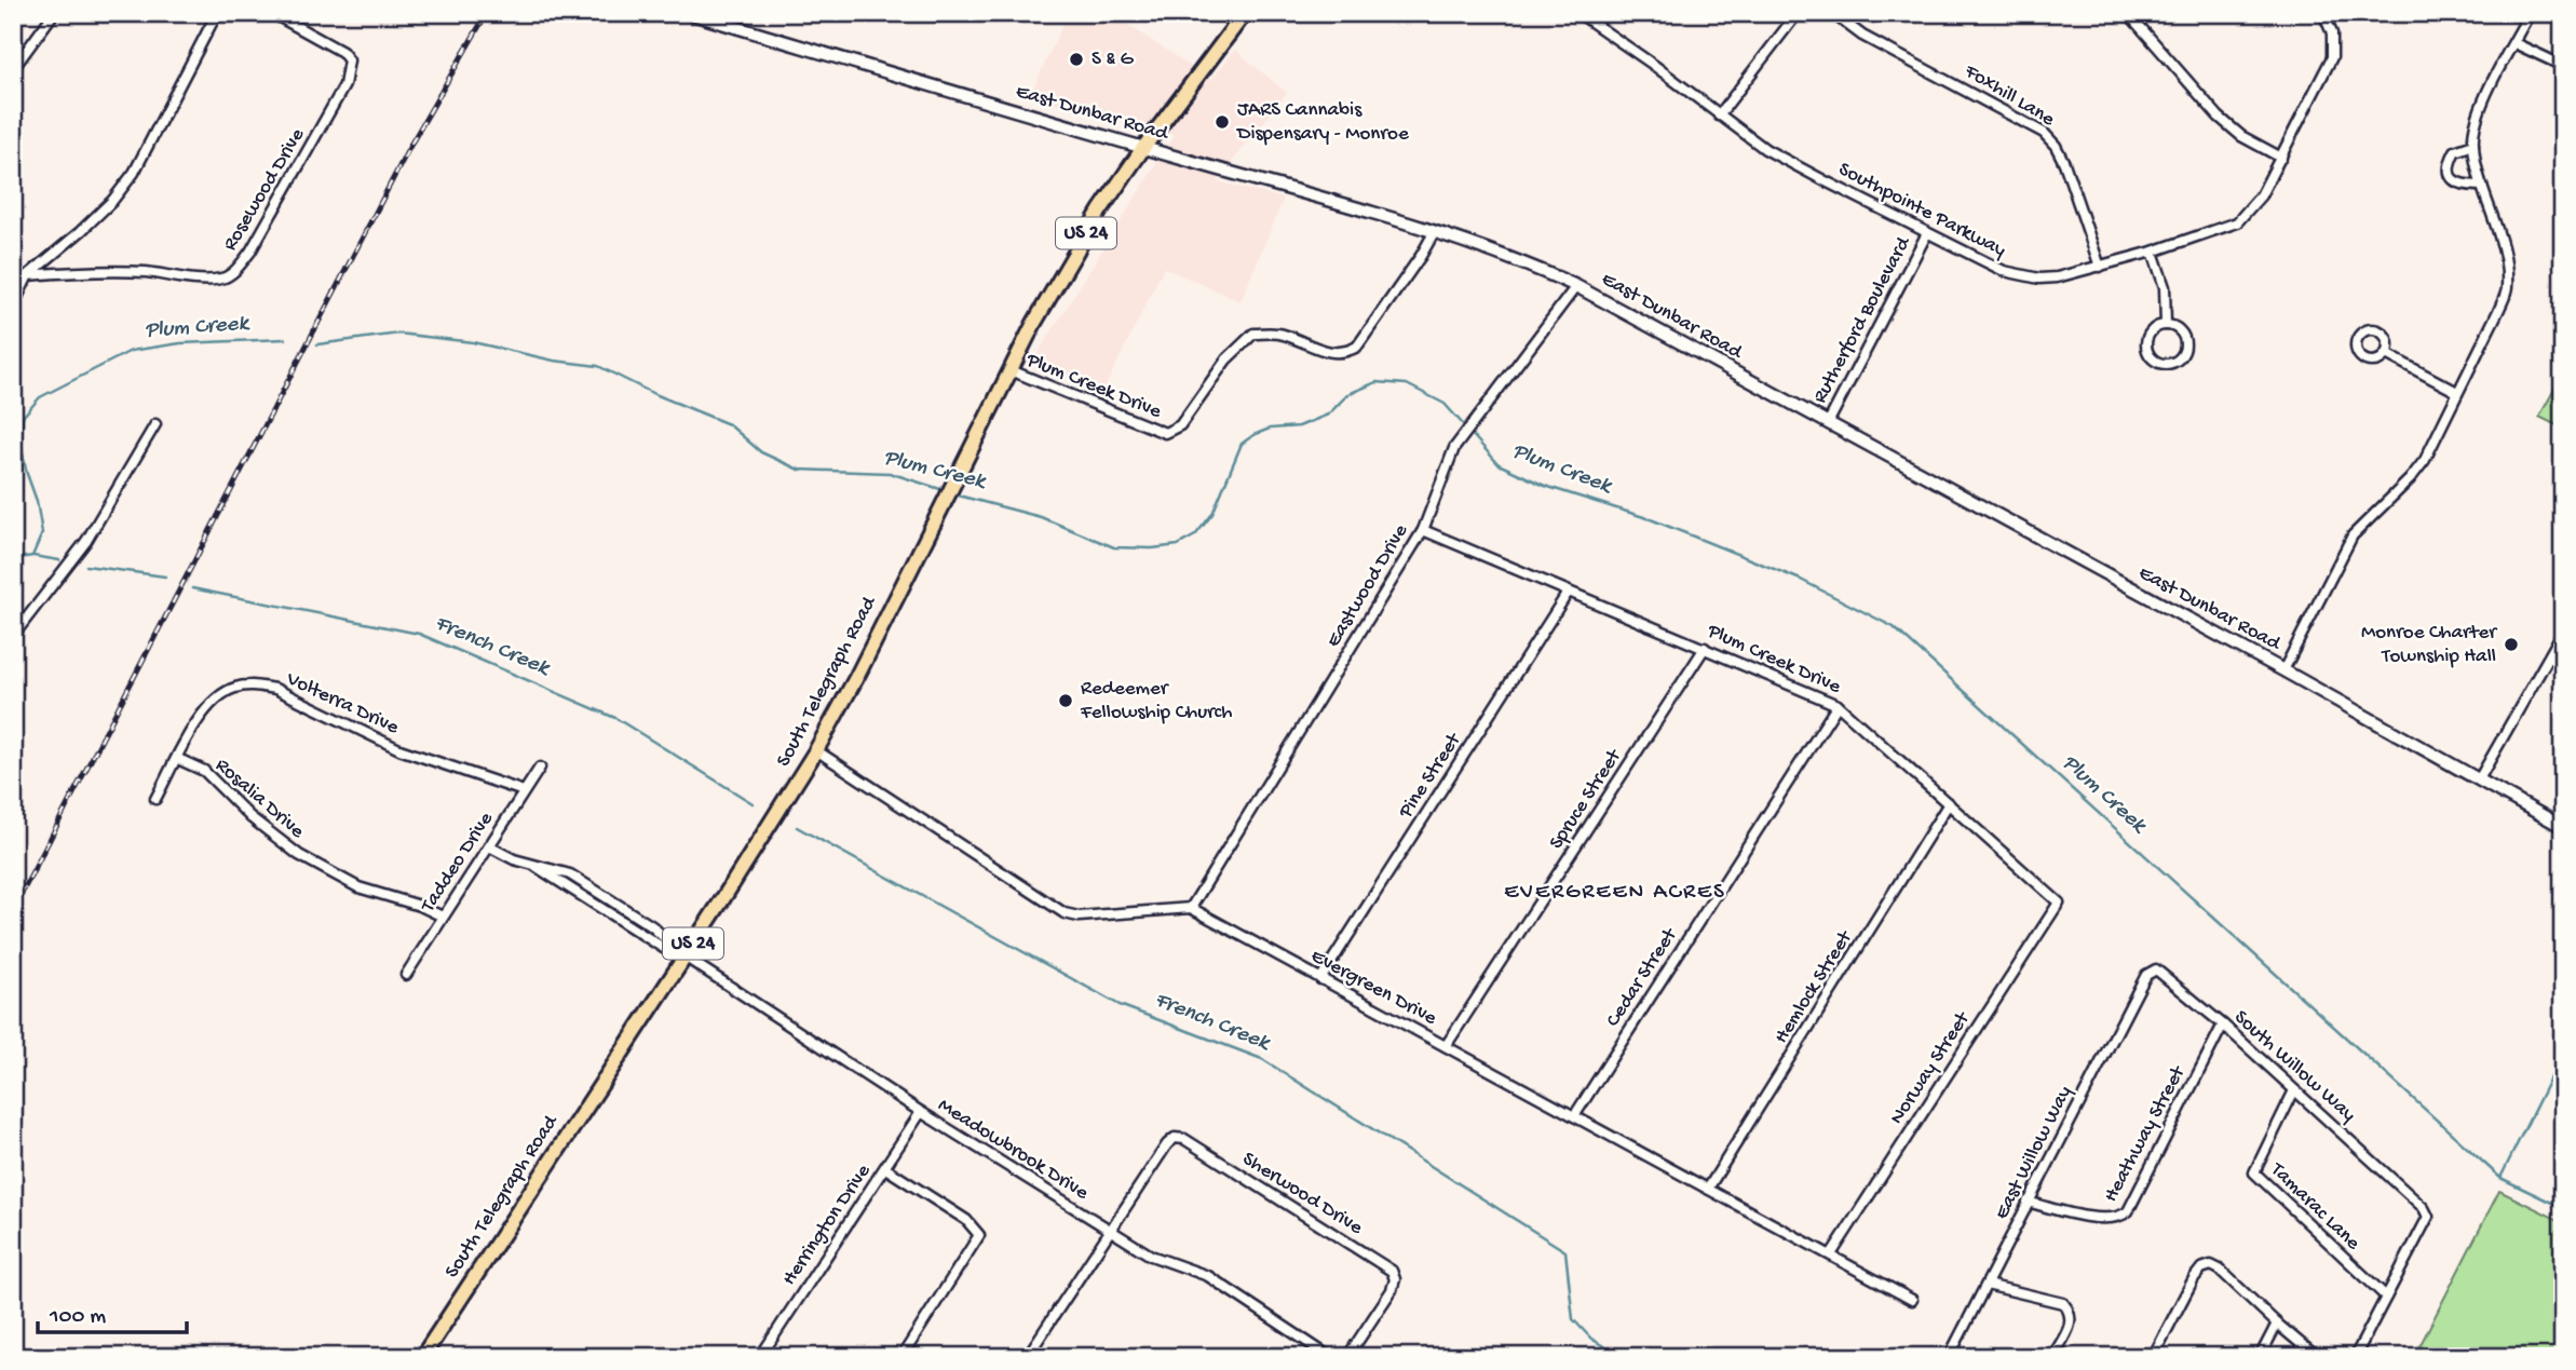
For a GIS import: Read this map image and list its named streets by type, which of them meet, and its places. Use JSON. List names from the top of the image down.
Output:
{
  "streets": {
    "main road": ["US 24", "South Telegraph Road"],
    "street": [
      "Foxhill Lane",
      "East Dunbar Road",
      "Rosewood Drive",
      "Southpointe Parkway",
      "Rutherford Boulevard",
      "Plum Creek Drive",
      "Eastwood Drive",
      "Volterra Drive",
      "Pine Street",
      "Rosalia Drive",
      "Spruce Street",
      "Taddeo Drive",
      "Cedar Street",
      "Evergreen Drive",
      "Hemlock Street",
      "South Willow Way",
      "Norway Street",
      "Heathway Street",
      "Meadowbrook Drive",
      "East Willow Way",
      "Sherwood Drive",
      "Tamarac Lane",
      "Herrington Drive"
    ]
  },
  "crossings": [
    ["Foxhill Lane", "Southpointe Parkway"],
    ["East Dunbar Road", "Rutherford Boulevard"],
    ["East Dunbar Road", "Plum Creek Drive"],
    ["East Dunbar Road", "Eastwood Drive"],
    ["East Dunbar Road", "South Telegraph Road"],
    ["Southpointe Parkway", "Rutherford Boulevard"],
    ["Plum Creek Drive", "Eastwood Drive"],
    ["Plum Creek Drive", "South Telegraph Road"],
    ["Plum Creek Drive", "Pine Street"],
    ["Plum Creek Drive", "Spruce Street"],
    ["Plum Creek Drive", "Cedar Street"],
    ["Plum Creek Drive", "Hemlock Street"],
    ["Plum Creek Drive", "Norway Street"],
    ["Eastwood Drive", "Evergreen Drive"],
    ["South Telegraph Road", "Meadowbrook Drive"],
    ["Volterra Drive", "Rosalia Drive"],
    ["Volterra Drive", "Taddeo Drive"],
    ["Pine Street", "Evergreen Drive"],
    ["Rosalia Drive", "Taddeo Drive"],
    ["Spruce Street", "Evergreen Drive"],
    ["Taddeo Drive", "Meadowbrook Drive"],
    ["Cedar Street", "Evergreen Drive"],
    ["Evergreen Drive", "Hemlock Street"],
    ["Evergreen Drive", "Norway Street"],
    ["South Willow Way", "Heathway Street"],
    ["South Willow Way", "East Willow Way"],
    ["South Willow Way", "Tamarac Lane"],
    ["Heathway Street", "East Willow Way"],
    ["Meadowbrook Drive", "Sherwood Drive"],
    ["Meadowbrook Drive", "Herrington Drive"]
  ],
  "districts": ["EVERGREEN ACRES"],
  "water": ["Plum Creek", "French Creek"],
  "places": [
    "S & G",
    "JARS Cannabis Dispensary - Monroe",
    "Monroe Charter Township Hall",
    "Redeemer Fellowship Church"
  ],
  "scale_bar": "100 m"
}
